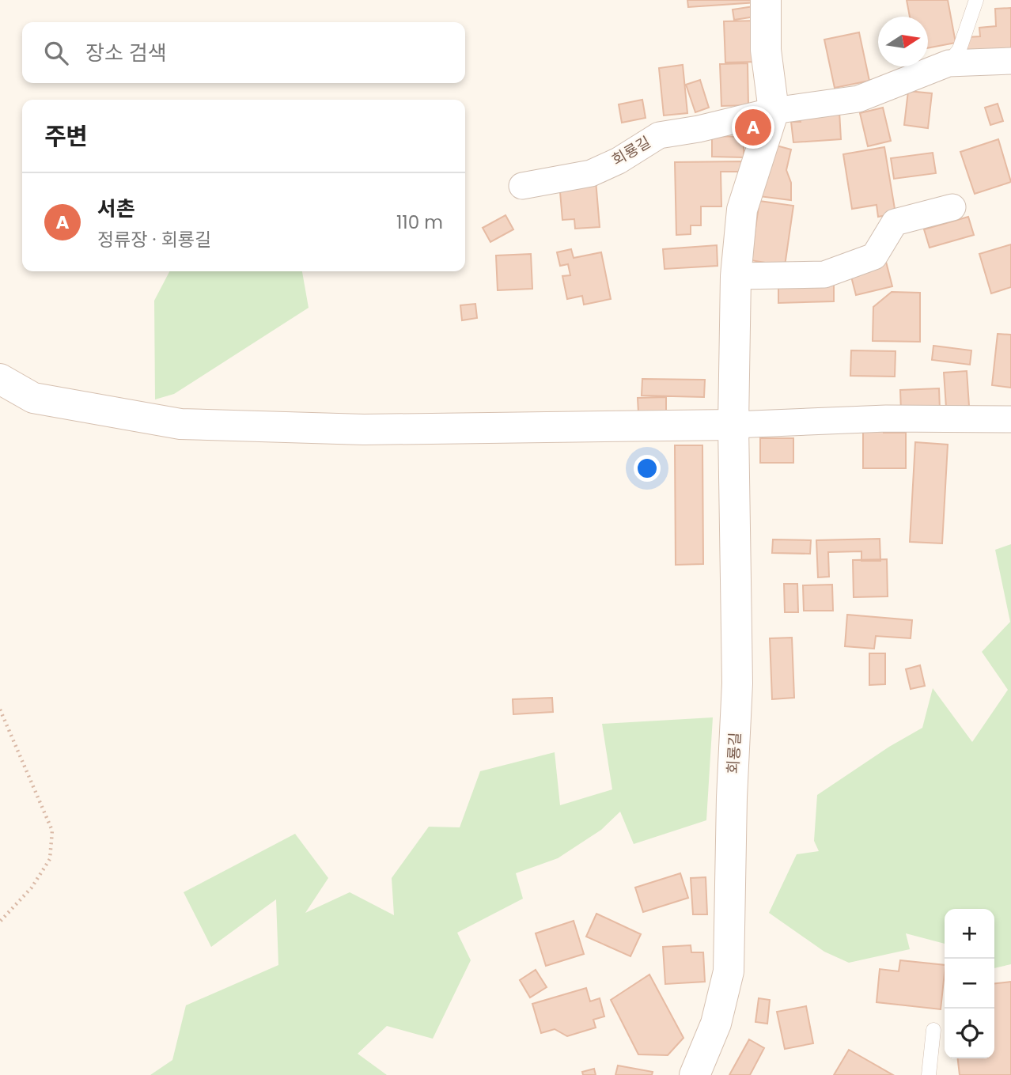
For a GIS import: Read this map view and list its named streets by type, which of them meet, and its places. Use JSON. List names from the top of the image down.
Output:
{
  "streets": {
    "street": ["회룡길"]
  },
  "north": "right",
  "page": {
    "search": "장소 검색",
    "heading": "주변",
    "pins": "A",
    "list": [
      {
        "mark": "A",
        "name": "서촌",
        "note": "정류장 · 회룡길",
        "value": "110 m"
      }
    ],
    "map_buttons": ["+", "−"]
  }
}
